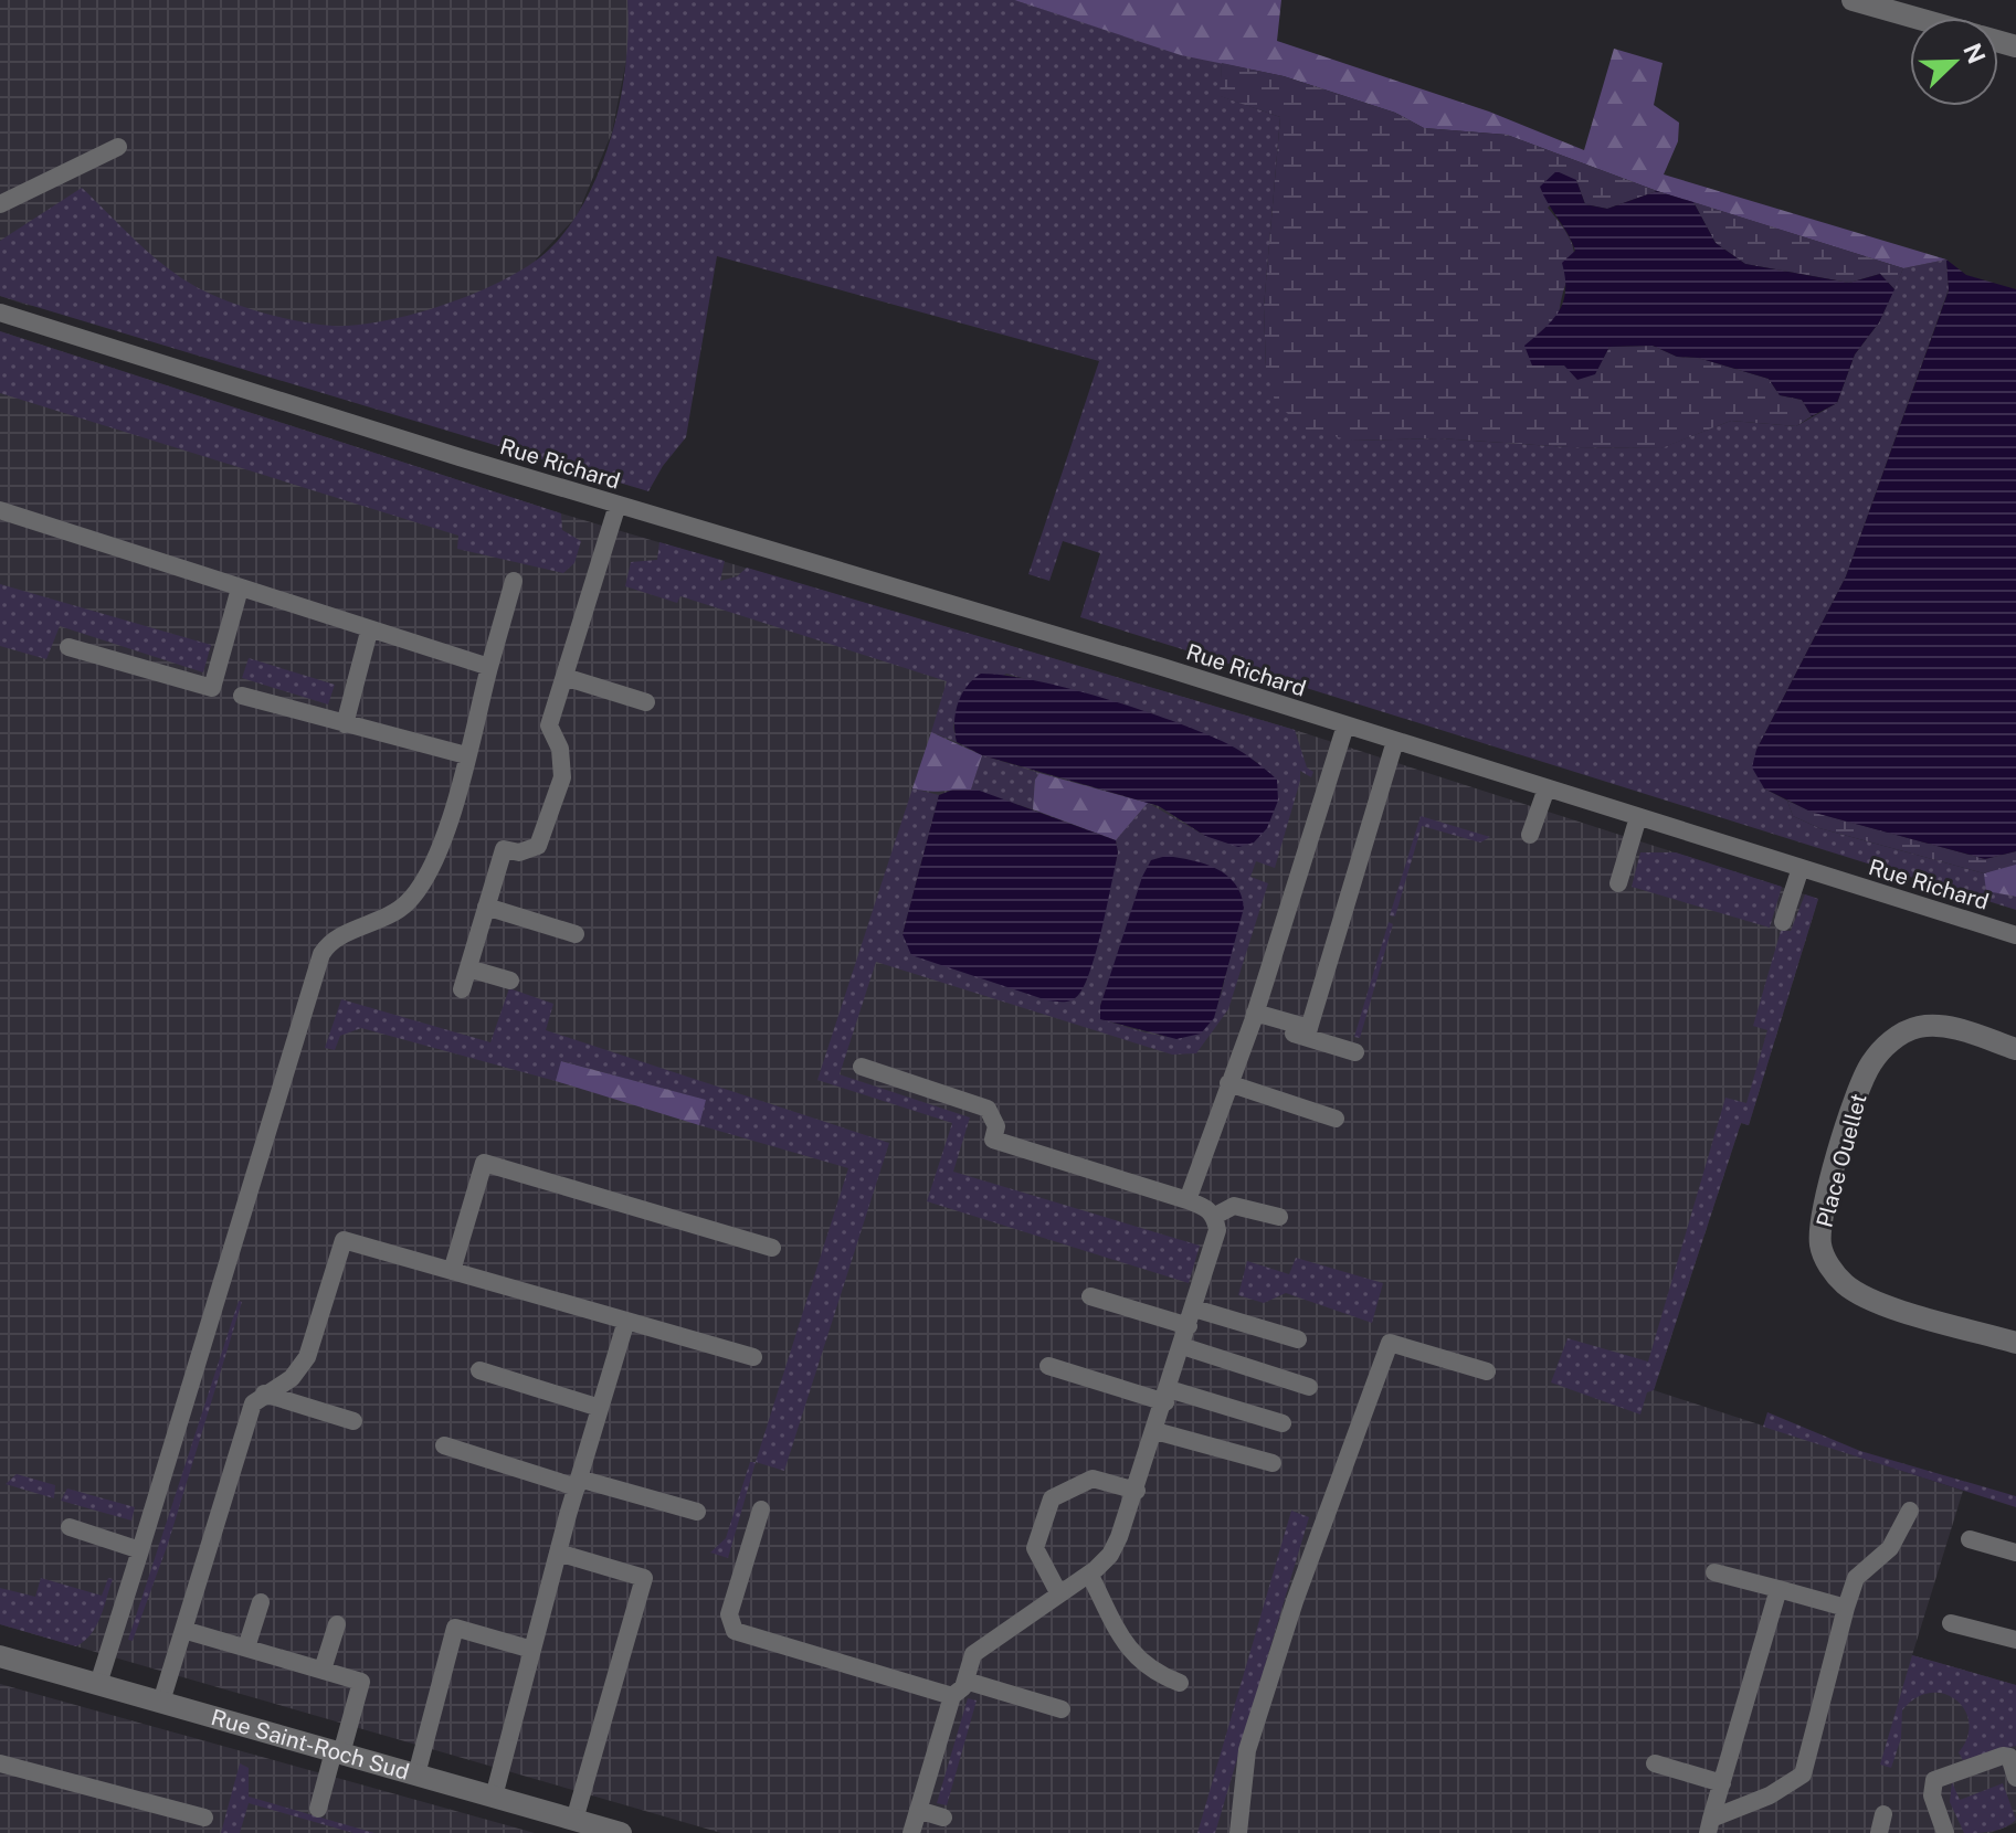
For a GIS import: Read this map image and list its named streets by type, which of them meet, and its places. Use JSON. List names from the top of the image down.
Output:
{
  "streets": {
    "street": ["Place Ouellet", "Rue Saint-Roch Sud"],
    "lane": ["Rue Richard"]
  },
  "north": "top right"
}
